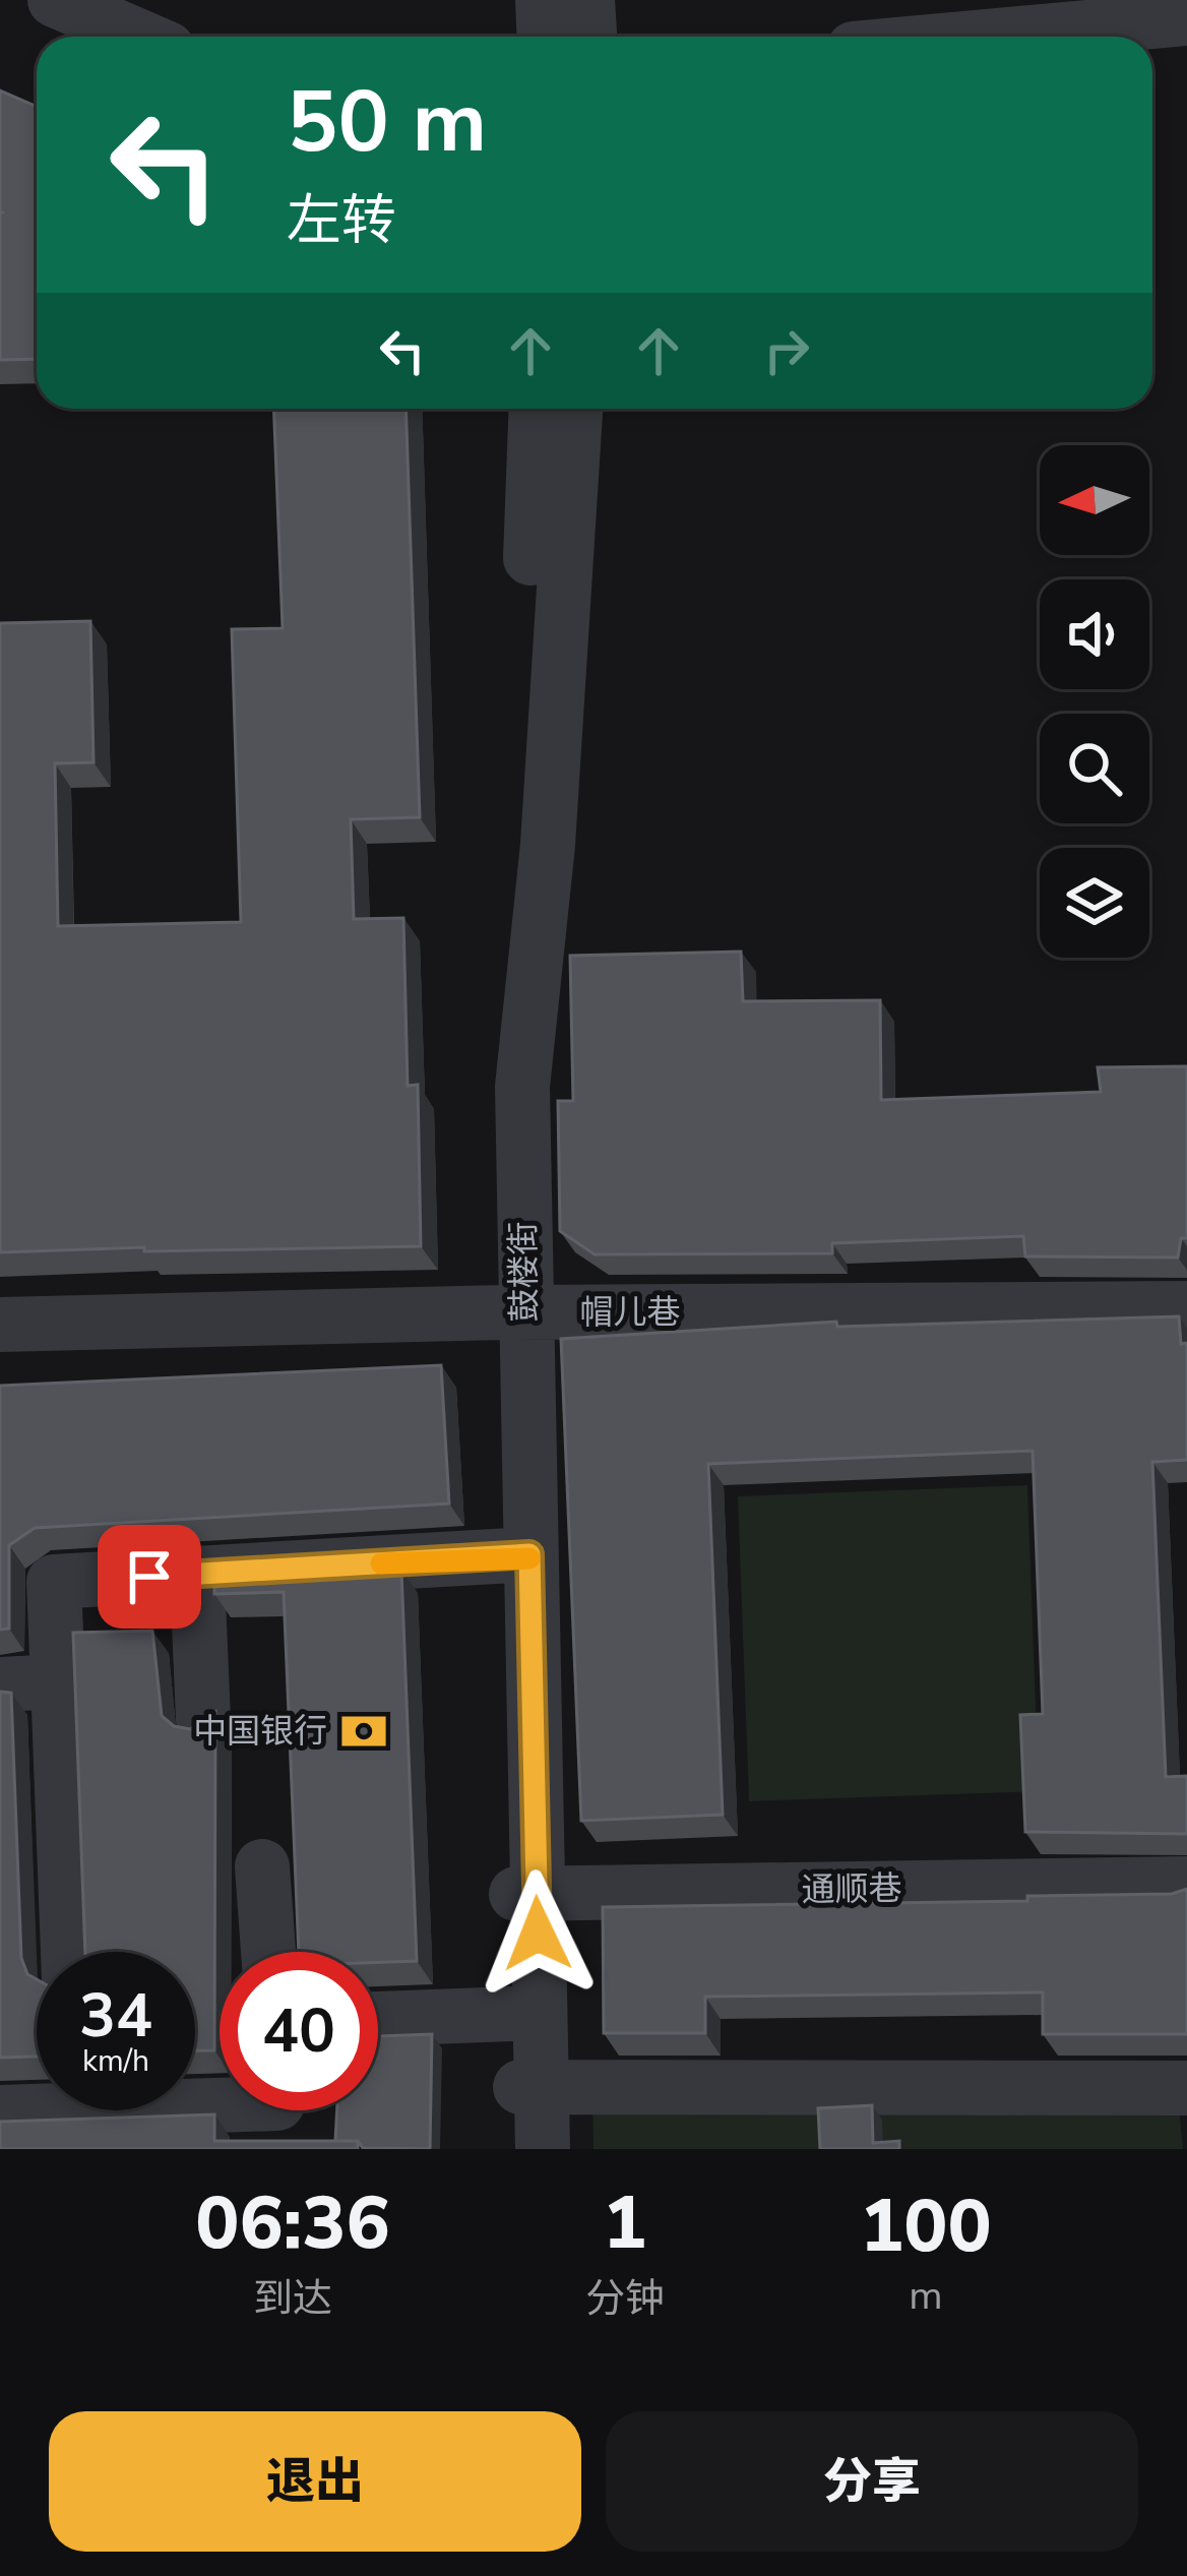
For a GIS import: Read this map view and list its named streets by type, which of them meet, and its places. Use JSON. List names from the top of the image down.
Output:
{
  "streets": {
    "street": ["鼓楼街", "帽儿巷", "通顺巷"]
  },
  "crossings": [
    ["鼓楼街", "帽儿巷"],
    ["鼓楼街", "通顺巷"]
  ],
  "places": {
    "bank": ["中国银行"]
  },
  "north": "left",
  "page": {
    "turn": ["50 m", "左转"],
    "speed": "34 km/h",
    "limit": "40",
    "eta": [
      "06:36",
      "到达",
      "1",
      "分钟",
      "100",
      "m"
    ],
    "buttons": ["退出", "分享"]
  }
}
